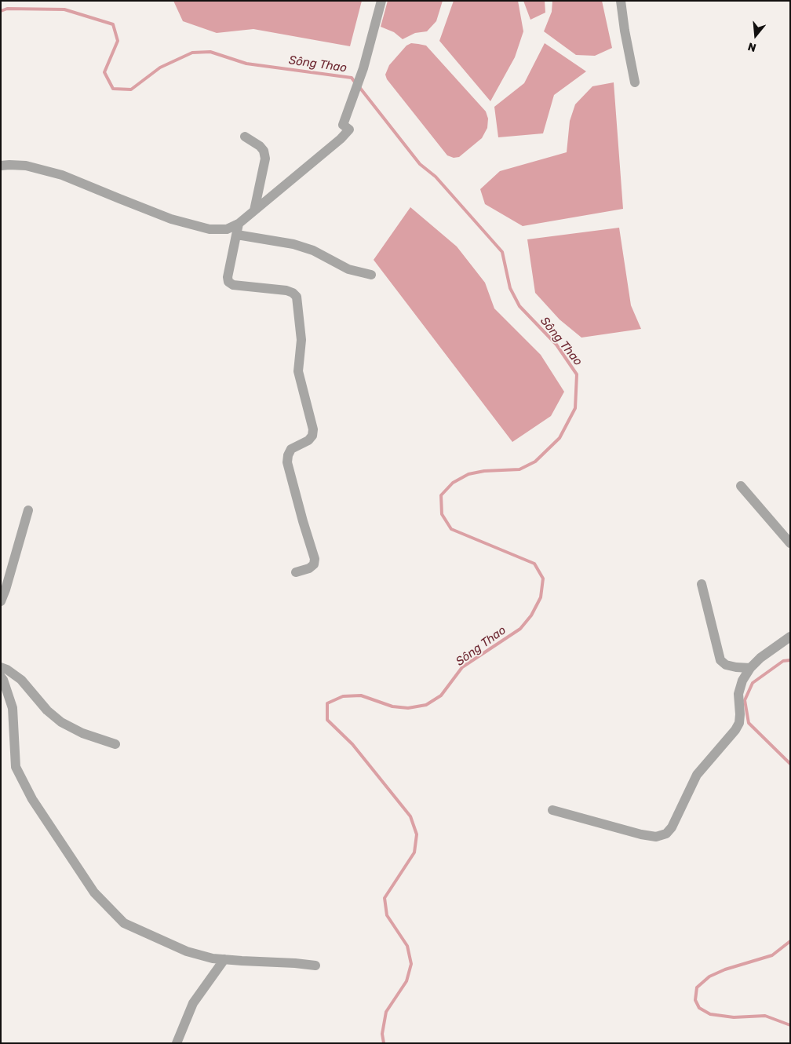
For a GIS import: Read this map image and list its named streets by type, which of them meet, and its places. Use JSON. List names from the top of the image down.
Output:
{
  "water": ["Sông Thao"],
  "north": "bottom"
}
